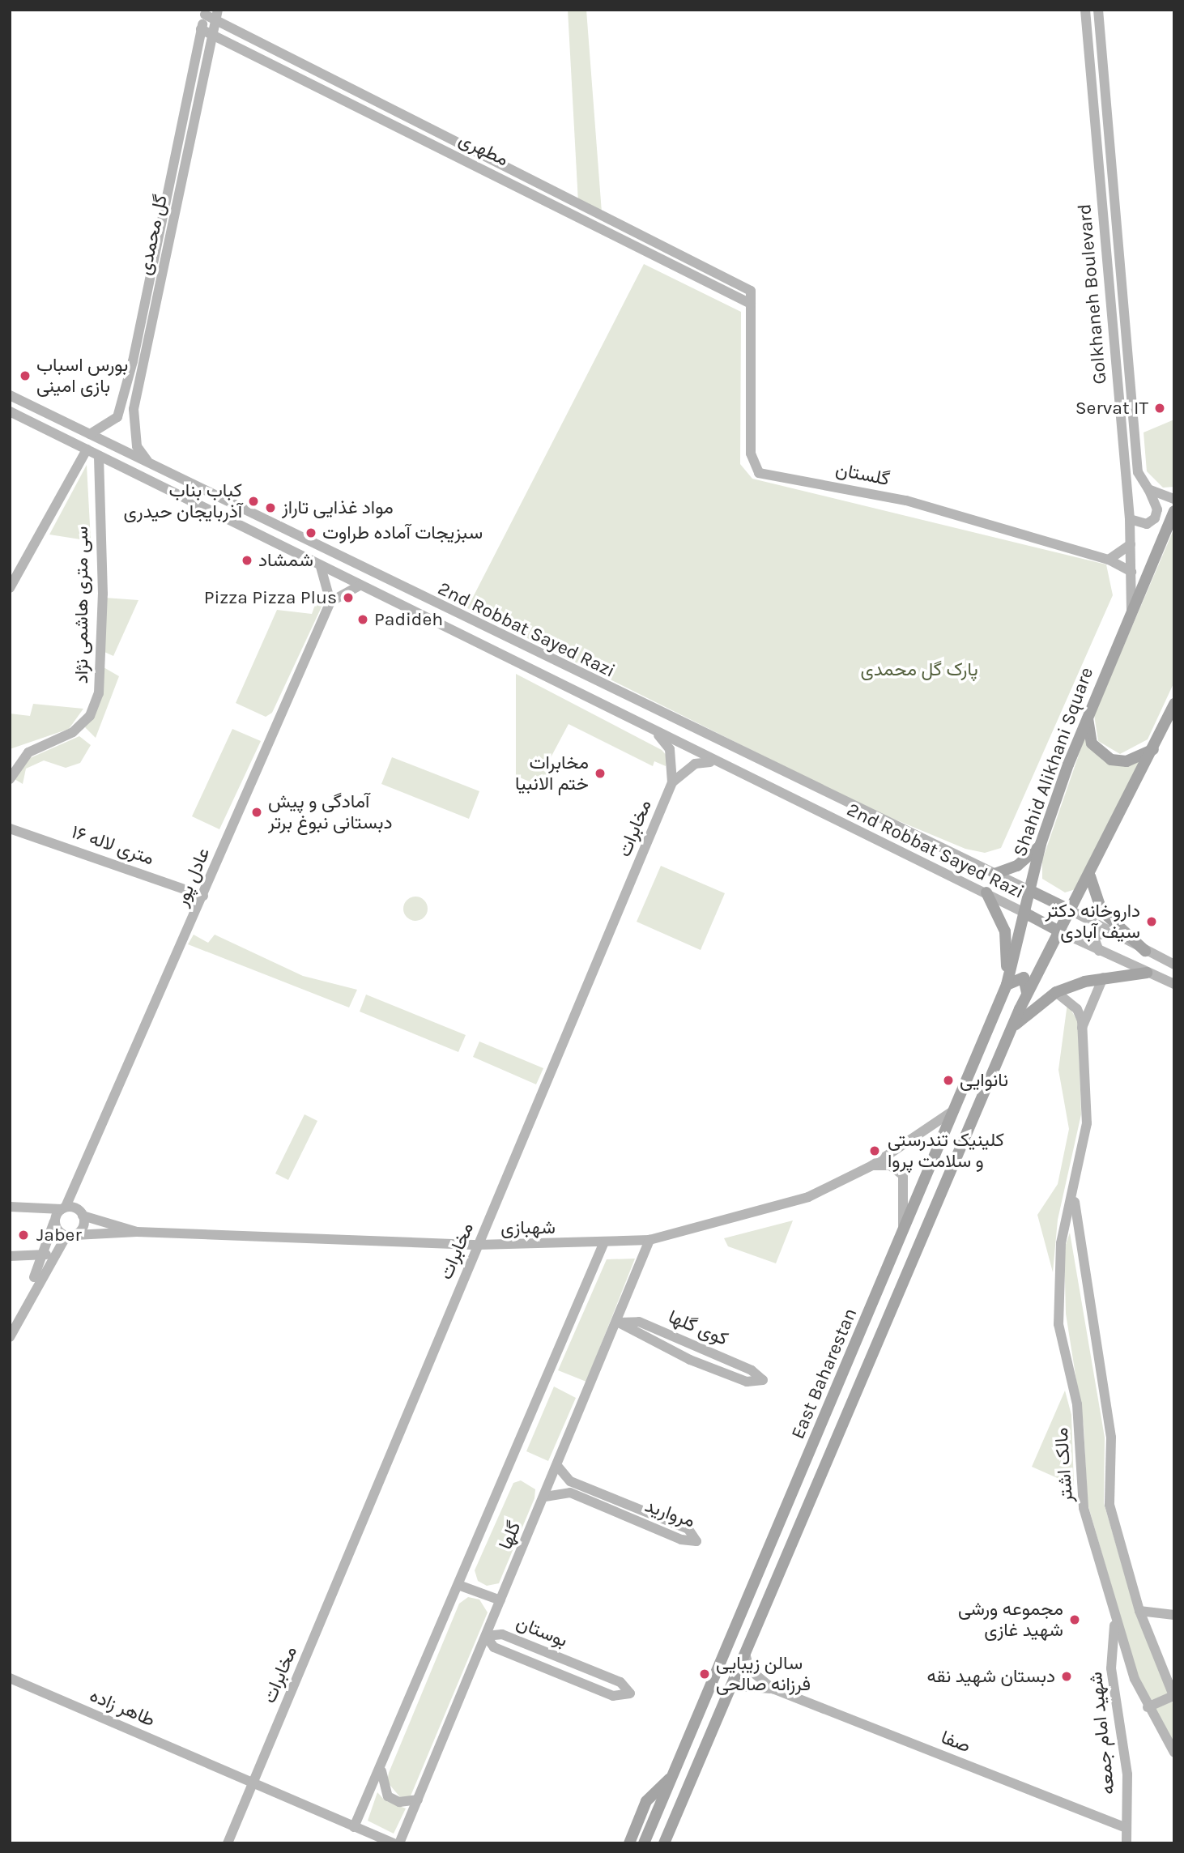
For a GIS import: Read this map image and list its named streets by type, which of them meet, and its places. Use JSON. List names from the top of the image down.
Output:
{
  "streets": {
    "main road": ["Shahid Alikhani Square", "East Baharestan"],
    "street": [
      "مطهری",
      "گل محمدی",
      "Golkhaneh Boulevard",
      "گلستان",
      "سی متری هاشمی نژاد",
      "2nd Robbat Sayed Razi",
      "مخابرات",
      "۱۶ متری لاله",
      "عادل پور",
      "شهبازی",
      "کوی گلها",
      "مالک اشتر",
      "مروارید",
      "گلها",
      "بوستان",
      "طاهر زاده",
      "شهید امام جمعه",
      "صفا"
    ]
  },
  "crossings": [
    ["مطهری", "گل محمدی"],
    ["مطهری", "گلستان"],
    ["گل محمدی", "2nd Robbat Sayed Razi"],
    ["Golkhaneh Boulevard", "Shahid Alikhani Square"],
    ["سی متری هاشمی نژاد", "2nd Robbat Sayed Razi"],
    ["2nd Robbat Sayed Razi", "Shahid Alikhani Square"],
    ["2nd Robbat Sayed Razi", "East Baharestan"],
    ["Shahid Alikhani Square", "East Baharestan"],
    ["مخابرات", "شهبازی"],
    ["مخابرات", "طاهر زاده"],
    ["۱۶ متری لاله", "عادل پور"],
    ["عادل پور", "شهبازی"],
    ["شهبازی", "East Baharestan"],
    ["شهبازی", "گلها"],
    ["کوی گلها", "گلها"],
    ["مالک اشتر", "شهید امام جمعه"],
    ["مروارید", "گلها"],
    ["گلها", "بوستان"],
    ["گلها", "طاهر زاده"],
    ["شهید امام جمعه", "صفا"]
  ],
  "parks": ["پارک گل محمدی"],
  "places": [
    "بورس اسباب بازی امینی",
    "Servat IT",
    "کباب بناب آذربایجان حیدری",
    "مواد غذایی تاراز",
    "سبزیجات آماده طراوت",
    "شمشاد",
    "Pizza Pizza Plus",
    "Padideh",
    "مخابرات ختم الانبیا",
    "آمادگی و پیش دبستانی نبوغ برتر",
    "داروخانه دکتر سیف آبادی",
    "نانوایی",
    "کلینیک تندرستی و سلامت پروا",
    "Jaber",
    "مجموعه ورشی شهید غازی",
    "سالن زیبایی فرزانه صالحی",
    "دبستان شهید نقه"
  ]
}
